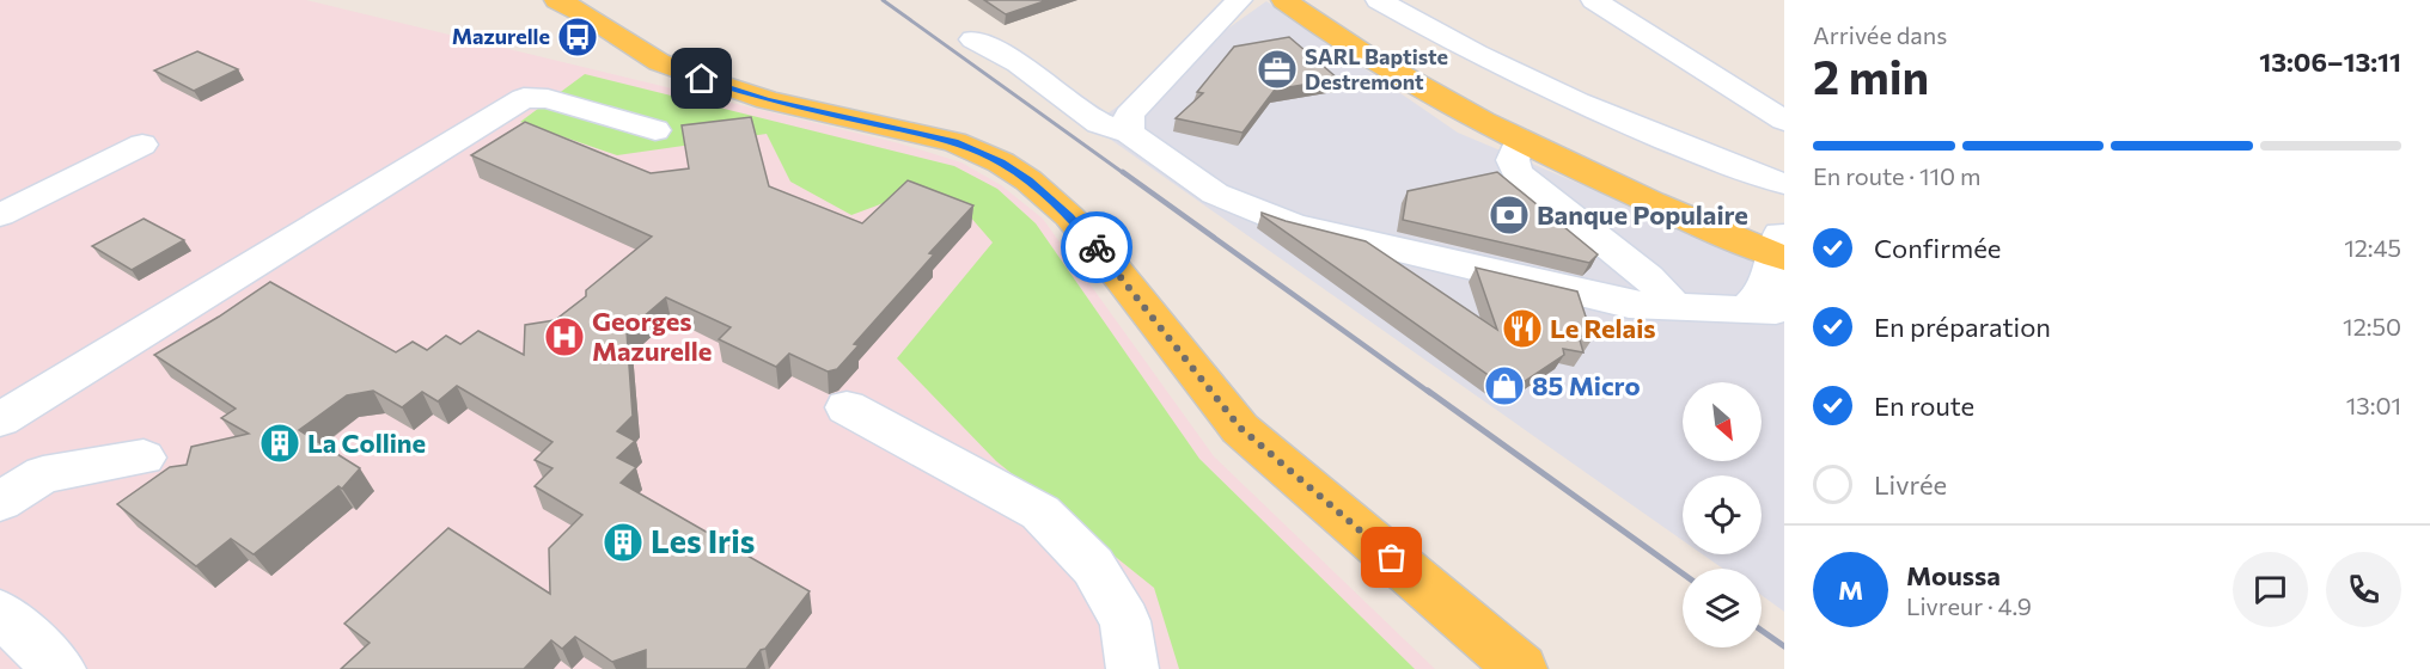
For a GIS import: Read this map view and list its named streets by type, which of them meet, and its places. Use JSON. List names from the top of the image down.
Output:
{
  "places": {
    "bus stop": ["Mazurelle"],
    "office": ["SARL Baptiste Destremont"],
    "bank": ["Banque Populaire"],
    "restaurant": ["Le Relais"],
    "hospital": ["Georges Mazurelle"],
    "shop": ["85 Micro"],
    "building": ["La Colline", "Les Iris"]
  },
  "north": "bottom right",
  "page": {
    "heading": ["2 min", "Arrivée dans", "13:06–13:11"],
    "panel": ["Moussa", "Livreur · 4.9"],
    "bar": "En route · 110 m",
    "list": [
      ["Confirmée", "12:45"],
      ["En préparation", "12:50"],
      ["En route", "13:01"],
      "Livrée"
    ],
    "round": "M"
  }
}
